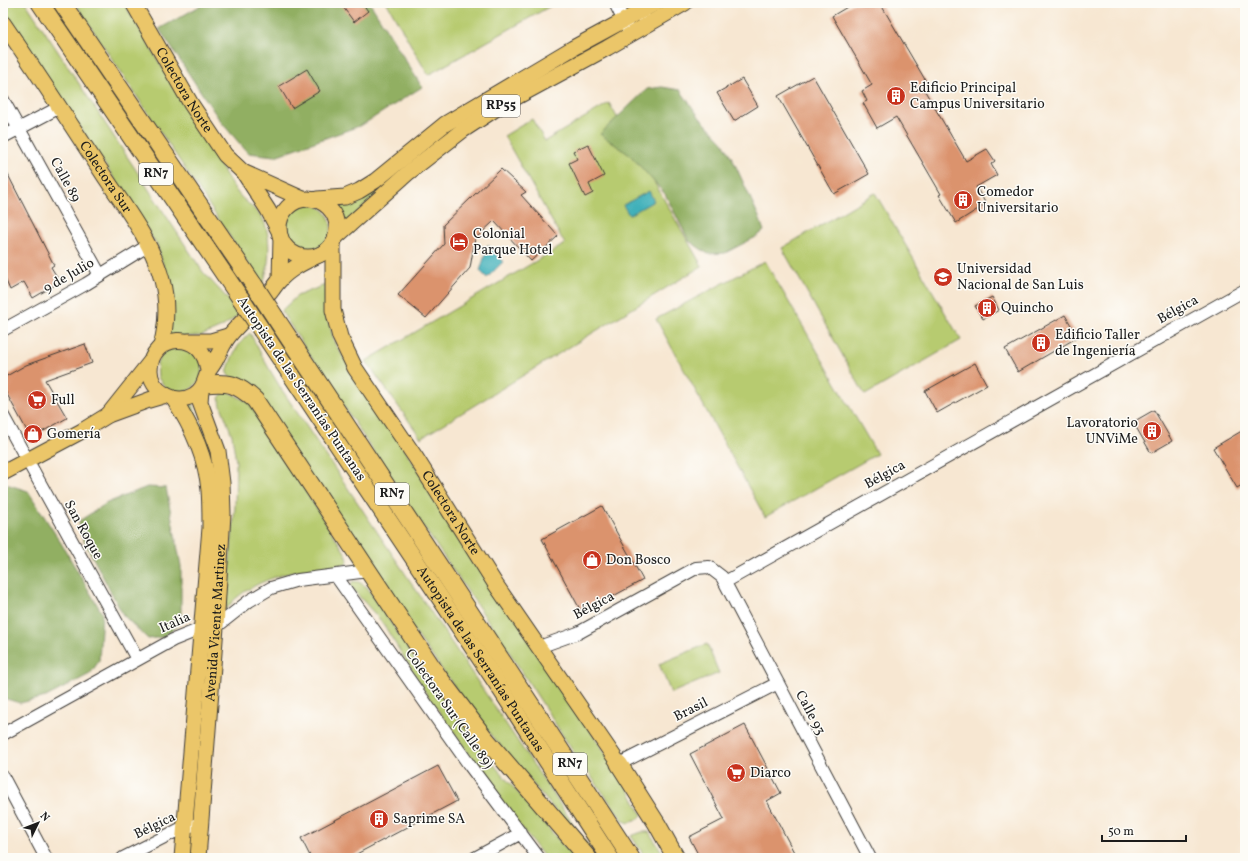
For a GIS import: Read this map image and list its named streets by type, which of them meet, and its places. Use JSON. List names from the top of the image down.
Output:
{
  "streets": {
    "highway": ["RN7", "Autopista de las Serranías Puntanas"],
    "main road": [
      "Colectora Norte",
      "RP55",
      "Colectora Sur",
      "Avenida Vicente Martinez"
    ],
    "street": [
      "Calle 89",
      "9 de Julio",
      "Bélgica",
      "San Roque",
      "Italia",
      "Colectora Sur (Calle 89)",
      "Brasil",
      "Calle 93"
    ]
  },
  "crossings": [
    ["Colectora Norte", "RP55"],
    ["Colectora Norte", "Bélgica"],
    ["Colectora Norte", "Brasil"],
    ["Colectora Sur", "9 de Julio"],
    ["Colectora Sur", "Avenida Vicente Martinez"],
    ["Calle 89", "9 de Julio"],
    ["Bélgica", "Avenida Vicente Martinez"],
    ["Bélgica", "Calle 93"],
    ["San Roque", "Italia"],
    ["Avenida Vicente Martinez", "Italia"],
    ["Italia", "Colectora Sur (Calle 89)"],
    ["Brasil", "Calle 93"]
  ],
  "places": {
    "building": [
      "Edificio Principal Campus Universitario",
      "Comedor Universitario",
      "Quincho",
      "Edificio Taller de Ingeniería",
      "Lavoratorio UNViMe",
      "Saprime SA"
    ],
    "hotel": ["Colonial Parque Hotel"],
    "school or university": ["Universidad Nacional de San Luis"],
    "supermarket": ["Full", "Diarco"],
    "shop": ["Gomería", "Don Bosco"]
  },
  "scale_bar": "50 m",
  "north": "top right"
}
